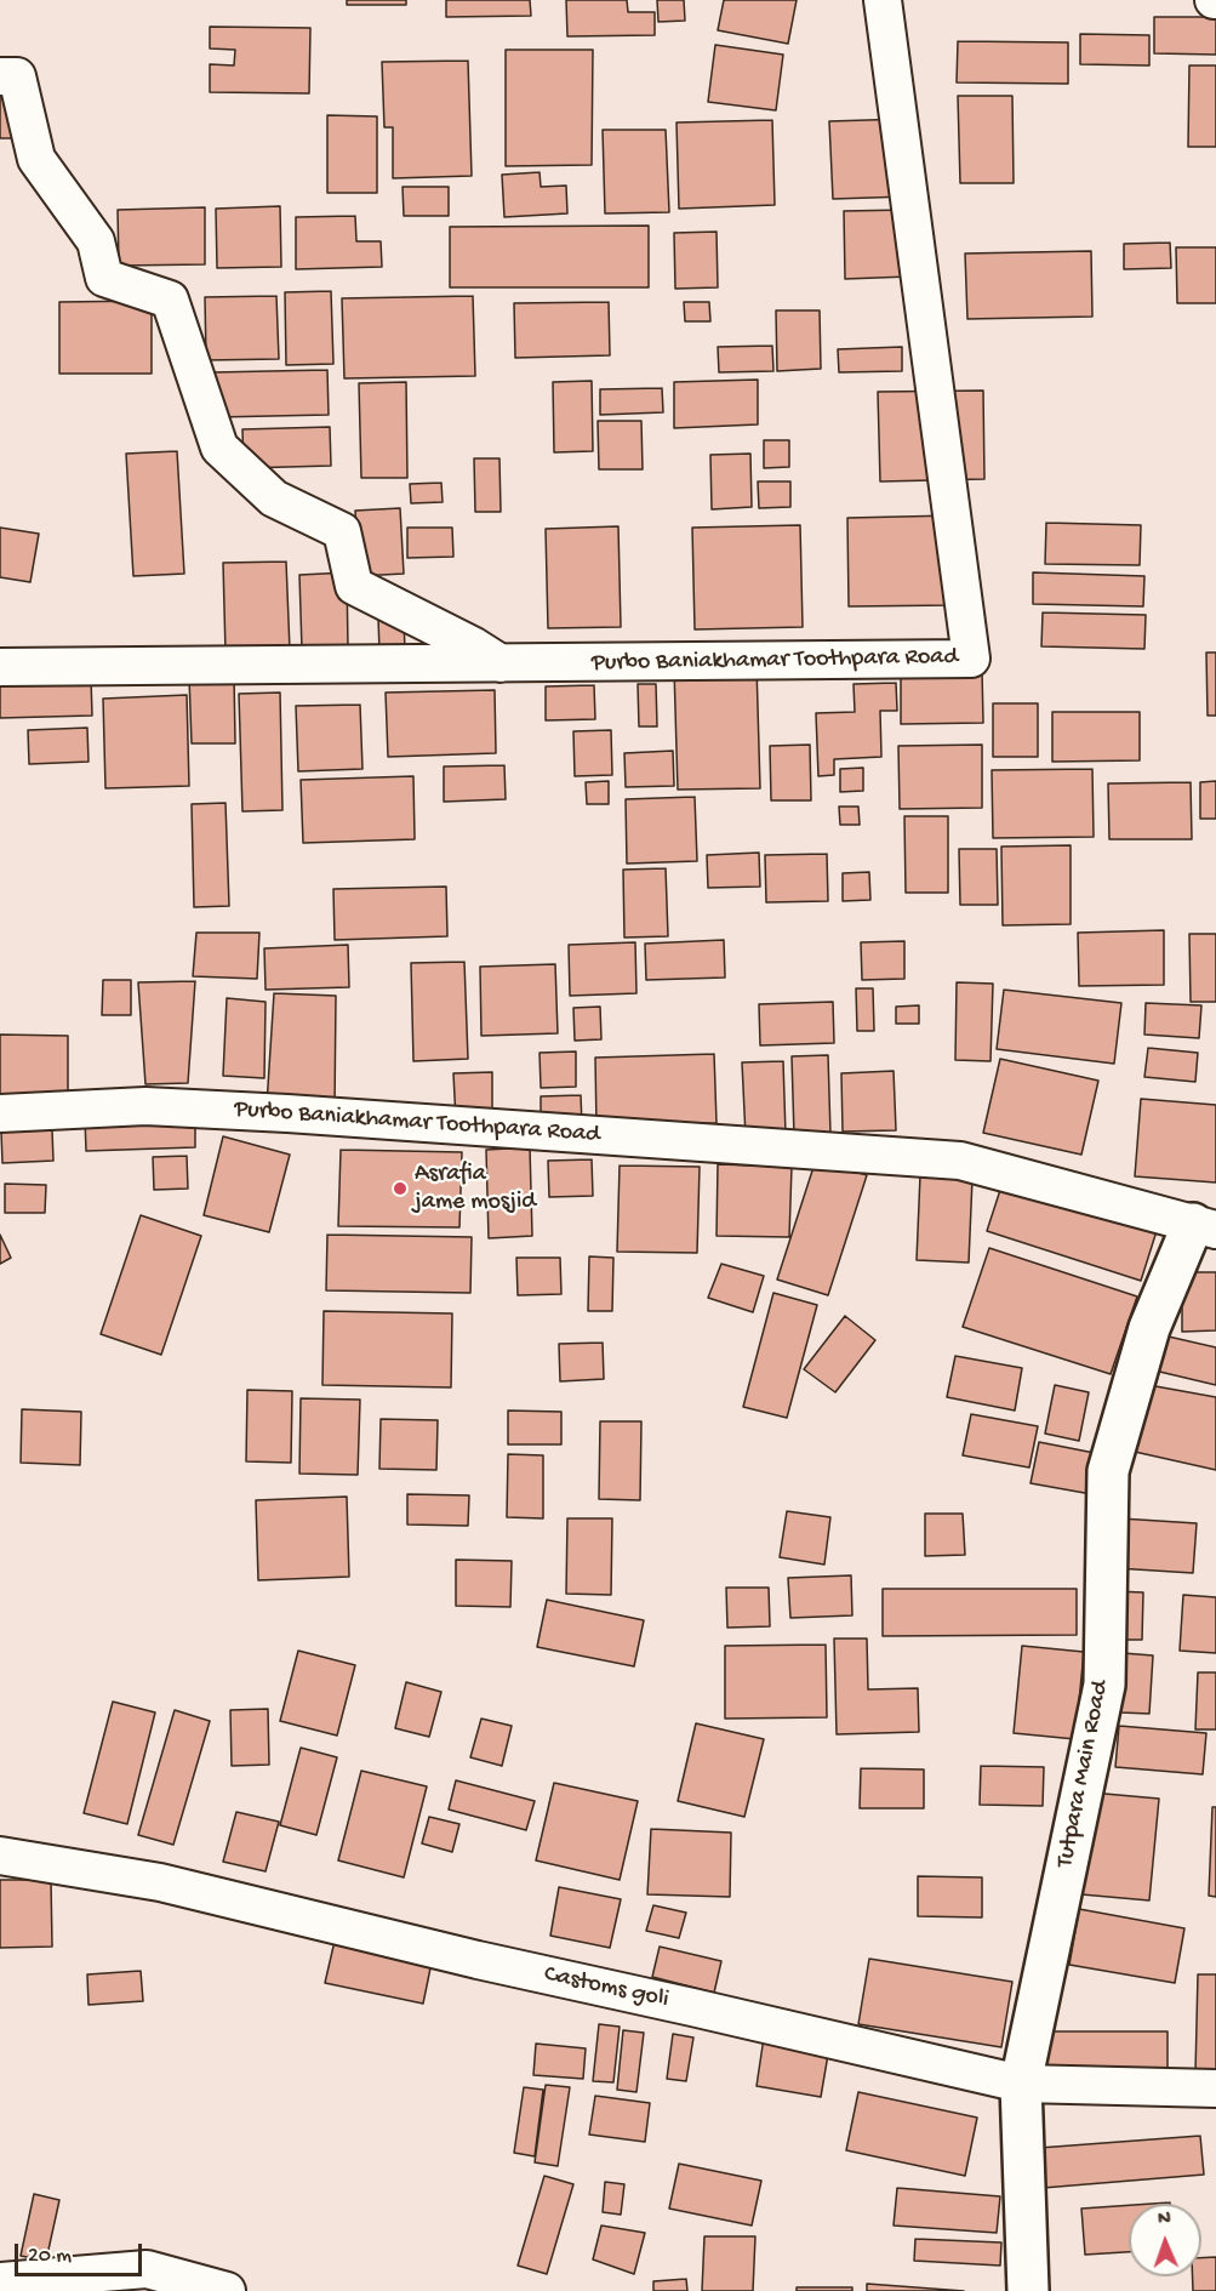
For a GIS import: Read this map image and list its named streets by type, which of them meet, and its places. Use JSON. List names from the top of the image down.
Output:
{
  "streets": {
    "street": ["Purbo Baniakhamar Toothpara Road", "Tutpara Main Road", "Castoms goli"]
  },
  "crossings": [
    ["Purbo Baniakhamar Toothpara Road", "Tutpara Main Road"],
    ["Tutpara Main Road", "Castoms goli"]
  ],
  "places": ["Asrafia jame mosjid"],
  "scale_bar": "20 m",
  "north": "top"
}
